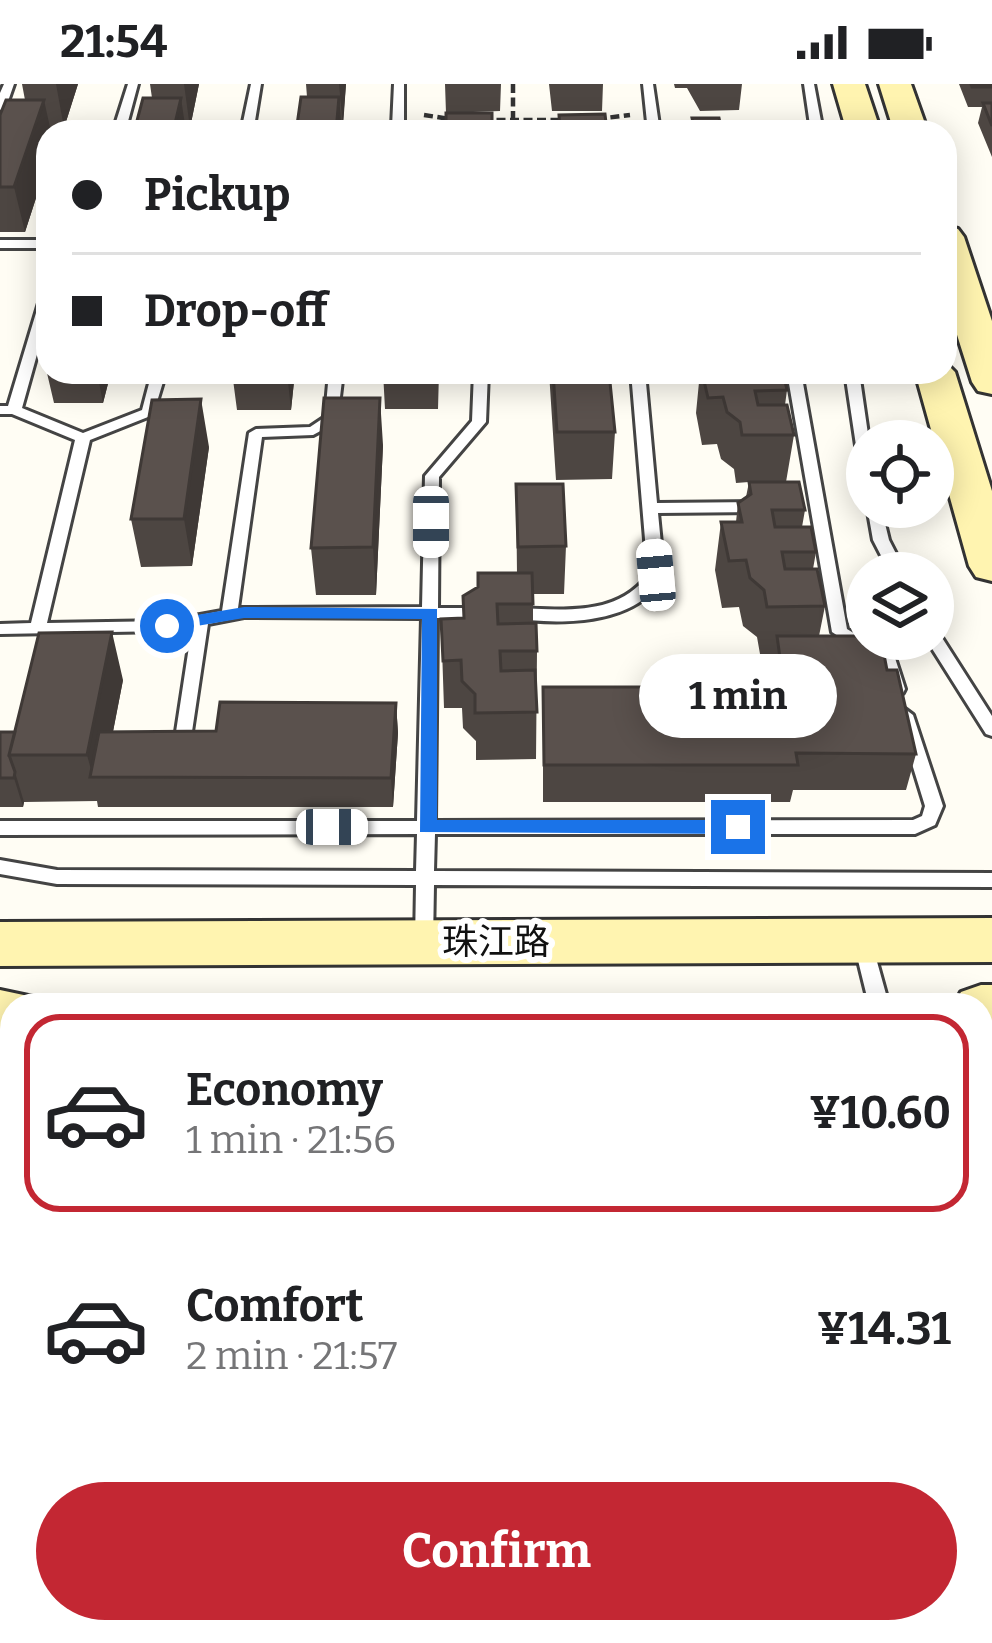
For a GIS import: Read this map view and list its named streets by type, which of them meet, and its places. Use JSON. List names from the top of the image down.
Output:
{
  "streets": {
    "main road": ["珠江路"]
  },
  "page": {
    "status": "21:54",
    "banner": ["Pickup", "Drop-off"],
    "bubble": "1 min",
    "list": [
      {
        "name": "Economy",
        "note": "1 min · 21:56",
        "value": "¥10.60"
      },
      {
        "name": "Comfort",
        "note": "2 min · 21:57",
        "value": "¥14.31"
      }
    ],
    "buttons": "Confirm"
  }
}
